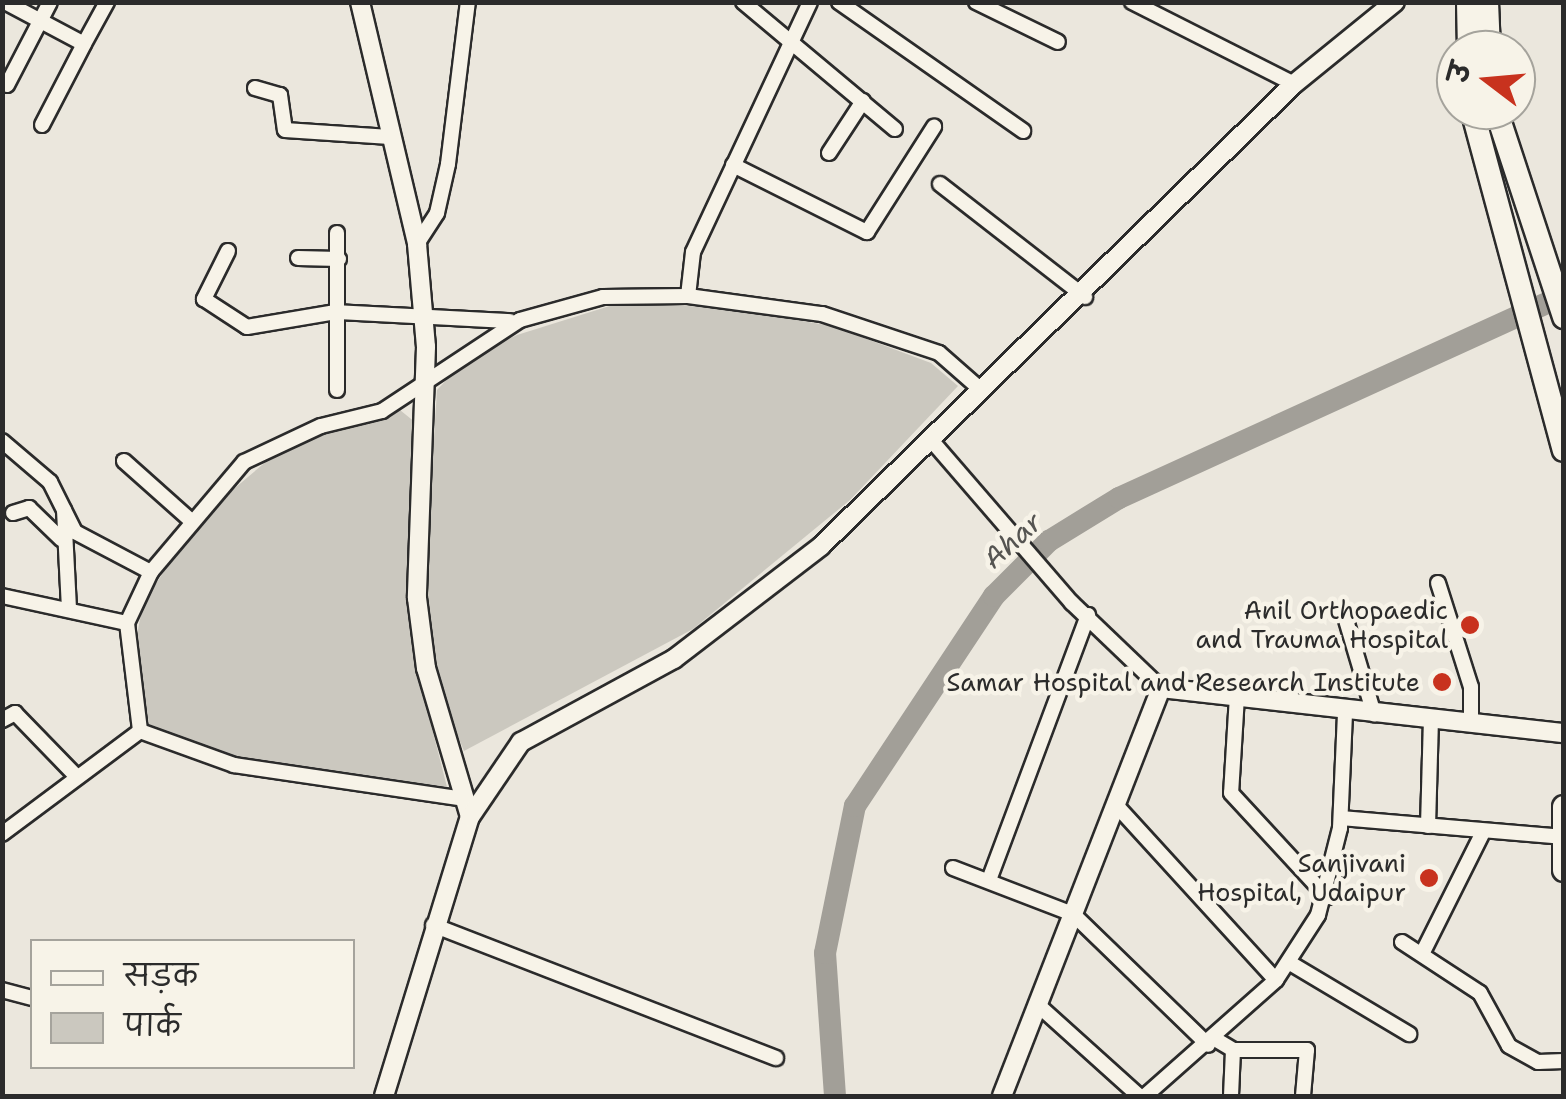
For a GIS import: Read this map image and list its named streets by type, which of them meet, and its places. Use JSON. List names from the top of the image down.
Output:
{
  "water": ["Ahar"],
  "places": ["Anil Orthopaedic and Trauma Hospital", "Samar Hospital and Research Institute", "Sanjivani Hospital, Udaipur"],
  "legend": ["सड़क", "पार्क"],
  "north": "left"
}
